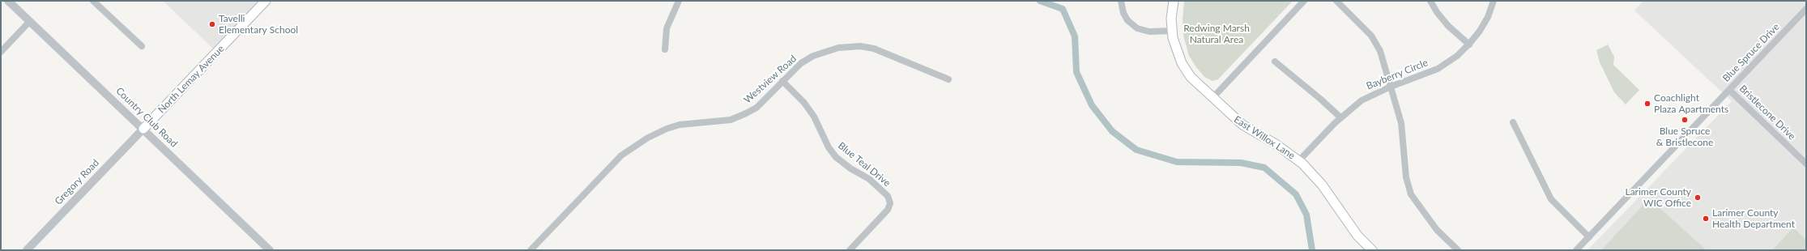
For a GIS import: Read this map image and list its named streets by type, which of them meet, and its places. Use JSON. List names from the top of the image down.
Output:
{
  "streets": {
    "main road": ["North Lemay Avenue", "East Willox Lane"],
    "street": [
      "Blue Spruce Drive",
      "Bayberry Circle",
      "Westview Road",
      "Bristlecone Drive",
      "Country Club Road",
      "Blue Teal Drive",
      "Gregory Road"
    ]
  },
  "crossings": [
    ["Blue Spruce Drive", "Bristlecone Drive"],
    ["Bayberry Circle", "East Willox Lane"],
    ["North Lemay Avenue", "Country Club Road"],
    ["North Lemay Avenue", "Gregory Road"],
    ["Westview Road", "Blue Teal Drive"],
    ["Country Club Road", "Gregory Road"]
  ],
  "parks": ["Redwing Marsh Natural Area"],
  "places": [
    "Tavelli Elementary School",
    "Coachlight Plaza Apartments",
    "Blue Spruce & Bristlecone",
    "Larimer County WIC Office",
    "Larimer County Health Department"
  ]
}
